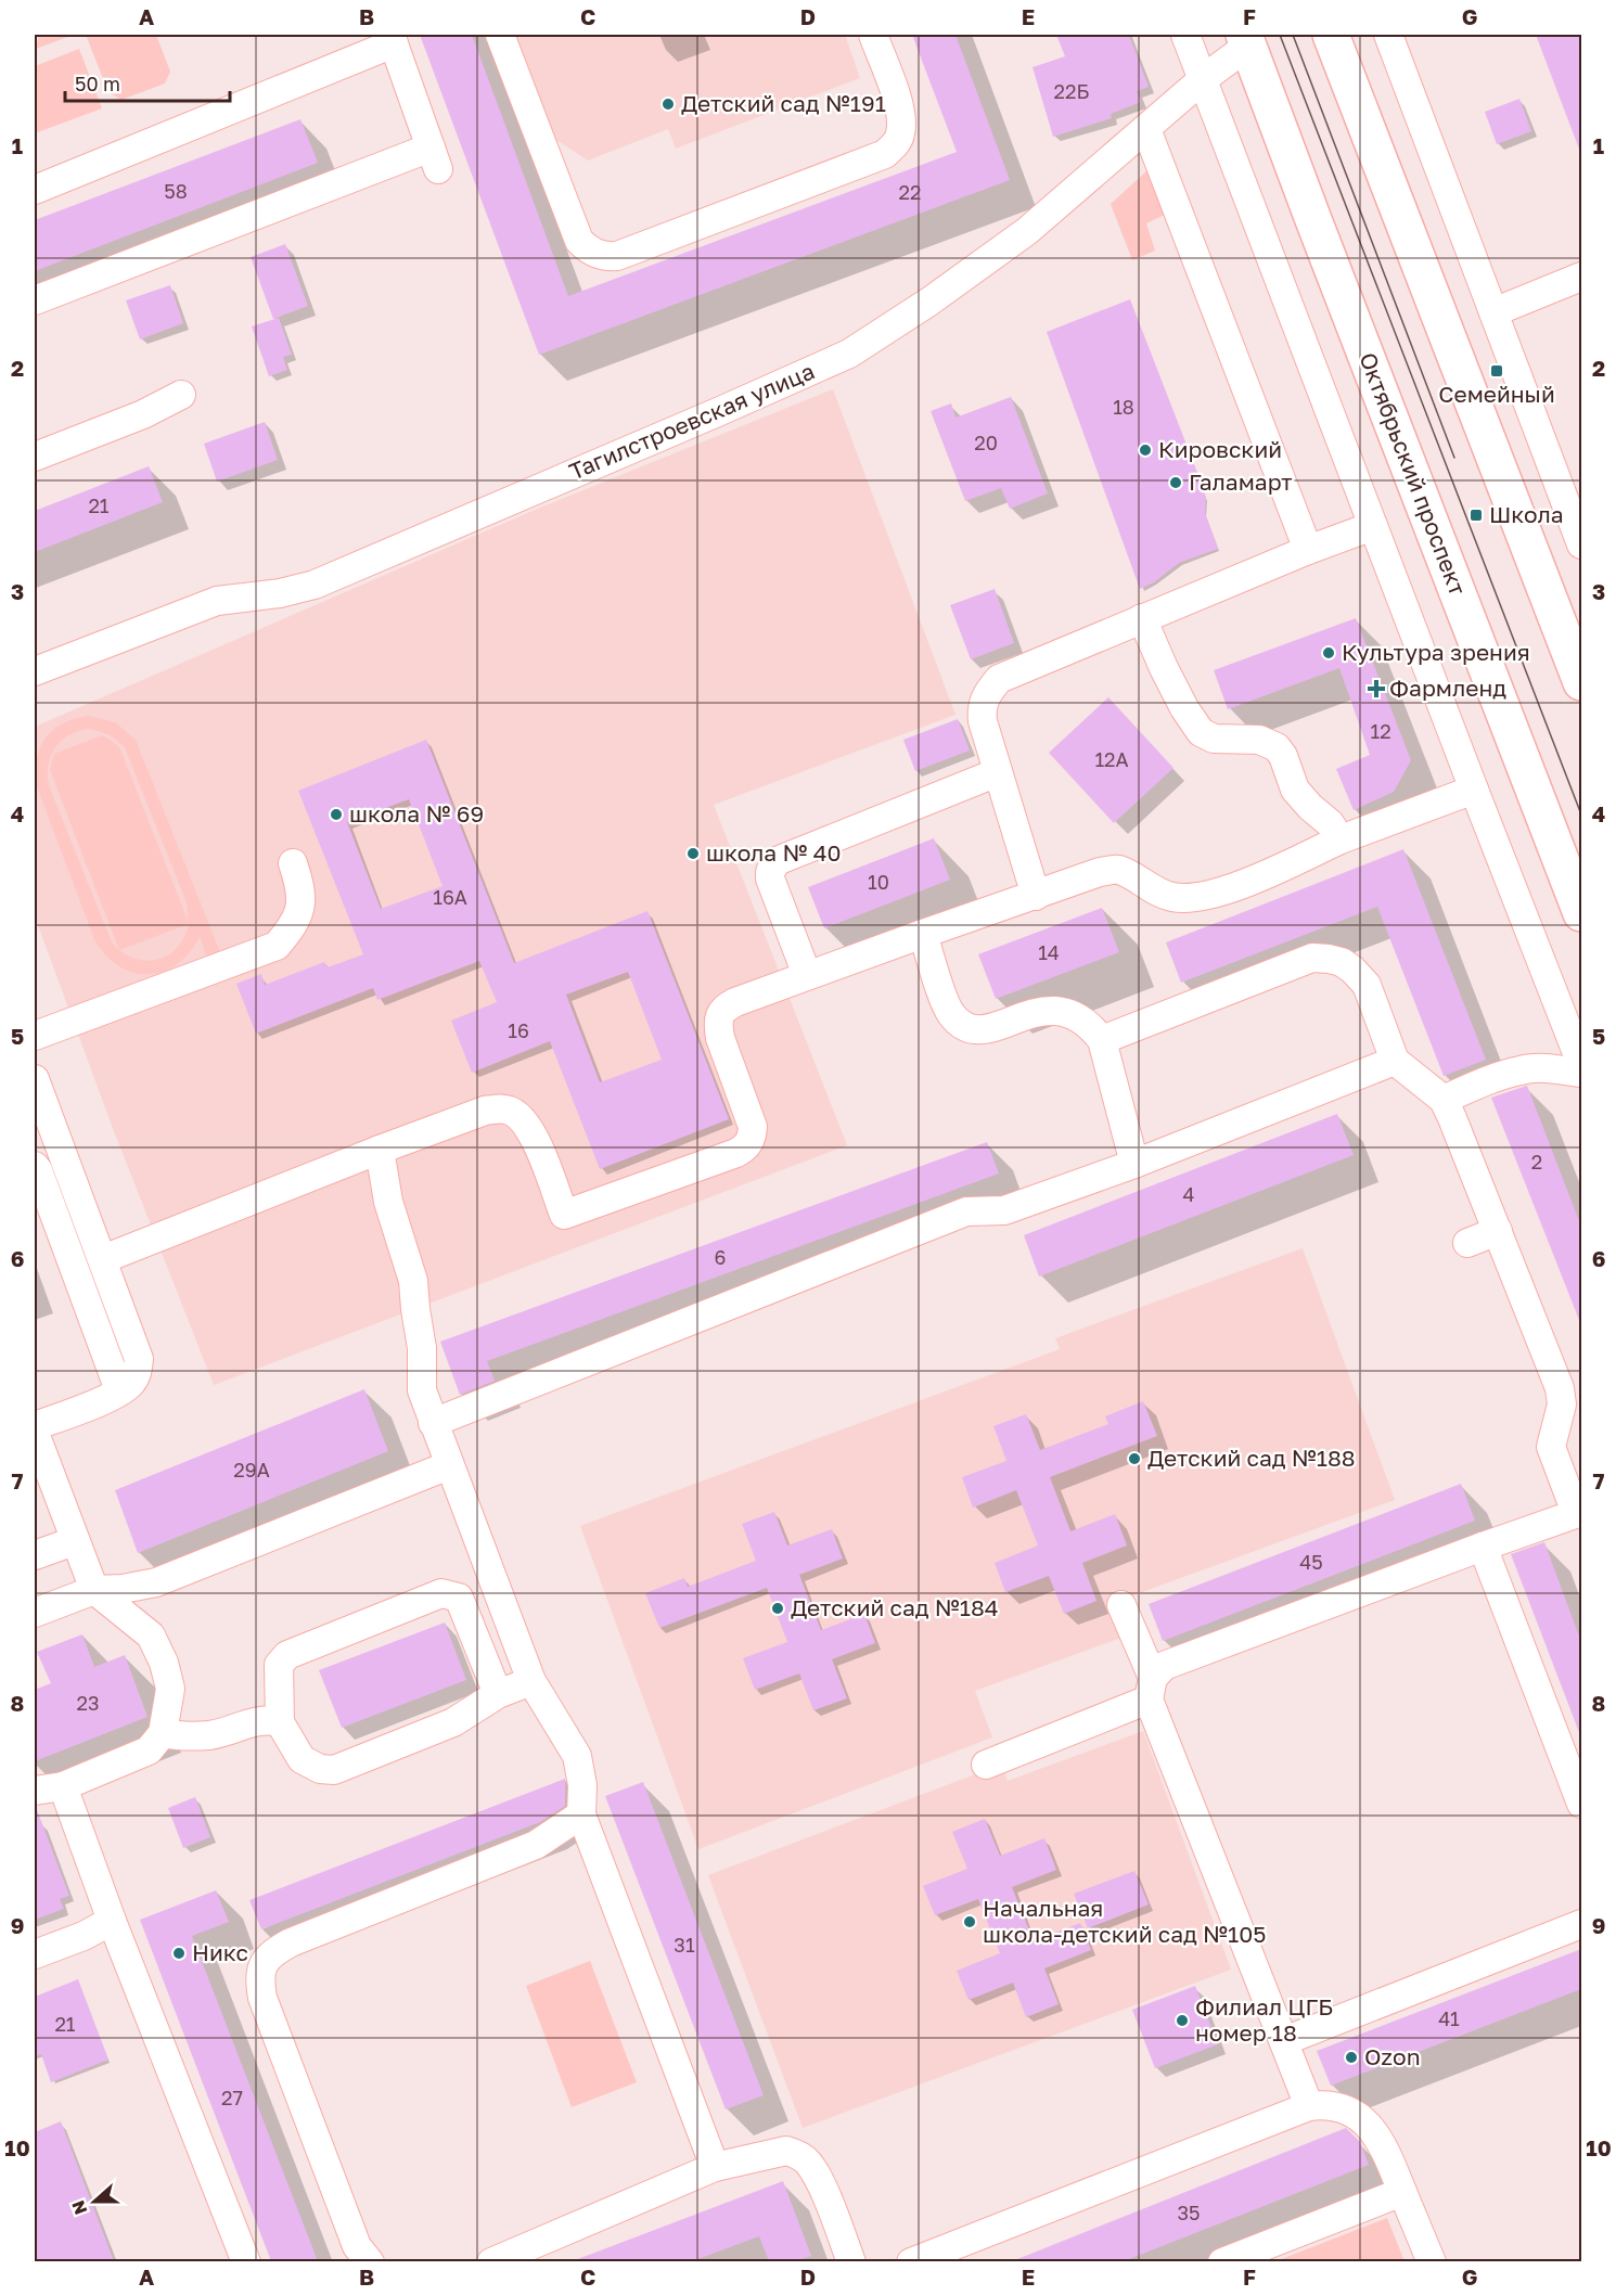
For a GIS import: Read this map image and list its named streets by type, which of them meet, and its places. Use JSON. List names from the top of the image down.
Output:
{
  "streets": {
    "main road": ["Октябрьский проспект"],
    "street": ["Тагилстроевская улица"]
  },
  "crossings": [
    ["Тагилстроевская улица", "Октябрьский проспект"]
  ],
  "places": {
    "other": [
      "Детский сад №191",
      "Кировский",
      "Галамарт",
      "Культура зрения",
      "школа № 69",
      "школа № 40",
      "Детский сад №188",
      "Детский сад №184",
      "Начальная школа-детский сад №105",
      "Никс",
      "Филиал ЦГБ номер 18",
      "Ozon"
    ],
    "transit": ["Семейный", "Школа"],
    "health": ["Фармленд"]
  },
  "house_numbers": [
    "22Б",
    "58",
    "22",
    "18",
    "20",
    "21",
    "12",
    "12А",
    "10",
    "16А",
    "14",
    "16",
    "2",
    "4",
    "6",
    "29А",
    "45",
    "23",
    "31",
    "41",
    "21",
    "27",
    "35"
  ],
  "scale_bar": "50 m",
  "north": "left",
  "grid": {
    "columns": [
      "A",
      "B",
      "C",
      "D",
      "E",
      "F",
      "G"
    ],
    "rows": [
      "1",
      "2",
      "3",
      "4",
      "5",
      "6",
      "7",
      "8",
      "9",
      "10"
    ]
  }
}
